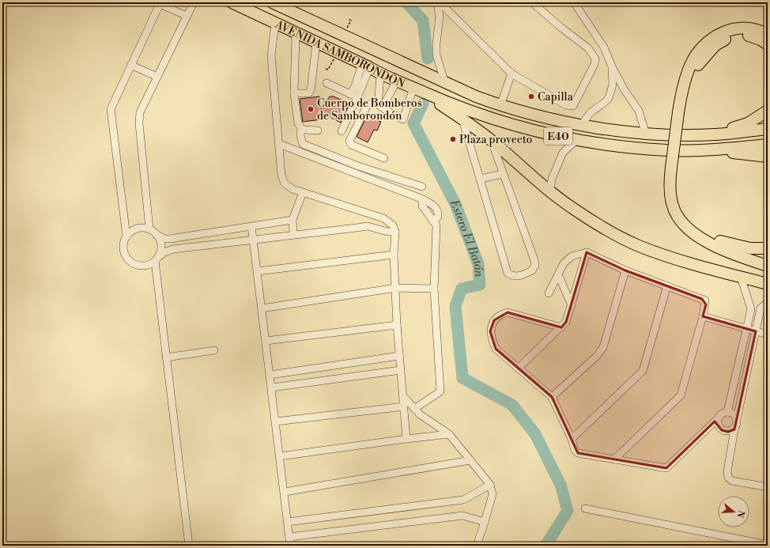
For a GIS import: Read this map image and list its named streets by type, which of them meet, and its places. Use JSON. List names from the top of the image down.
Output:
{
  "streets": {
    "highway": ["AVENIDA SAMBORONDÓN", "E40"]
  },
  "crossings": [
    ["AVENIDA SAMBORONDÓN", "E40"]
  ],
  "water": ["Estero El Batán"],
  "places": ["Capilla", "Cuerpo de Bomberos de Samborondón", "Plaza proyecto"],
  "north": "right"
}
